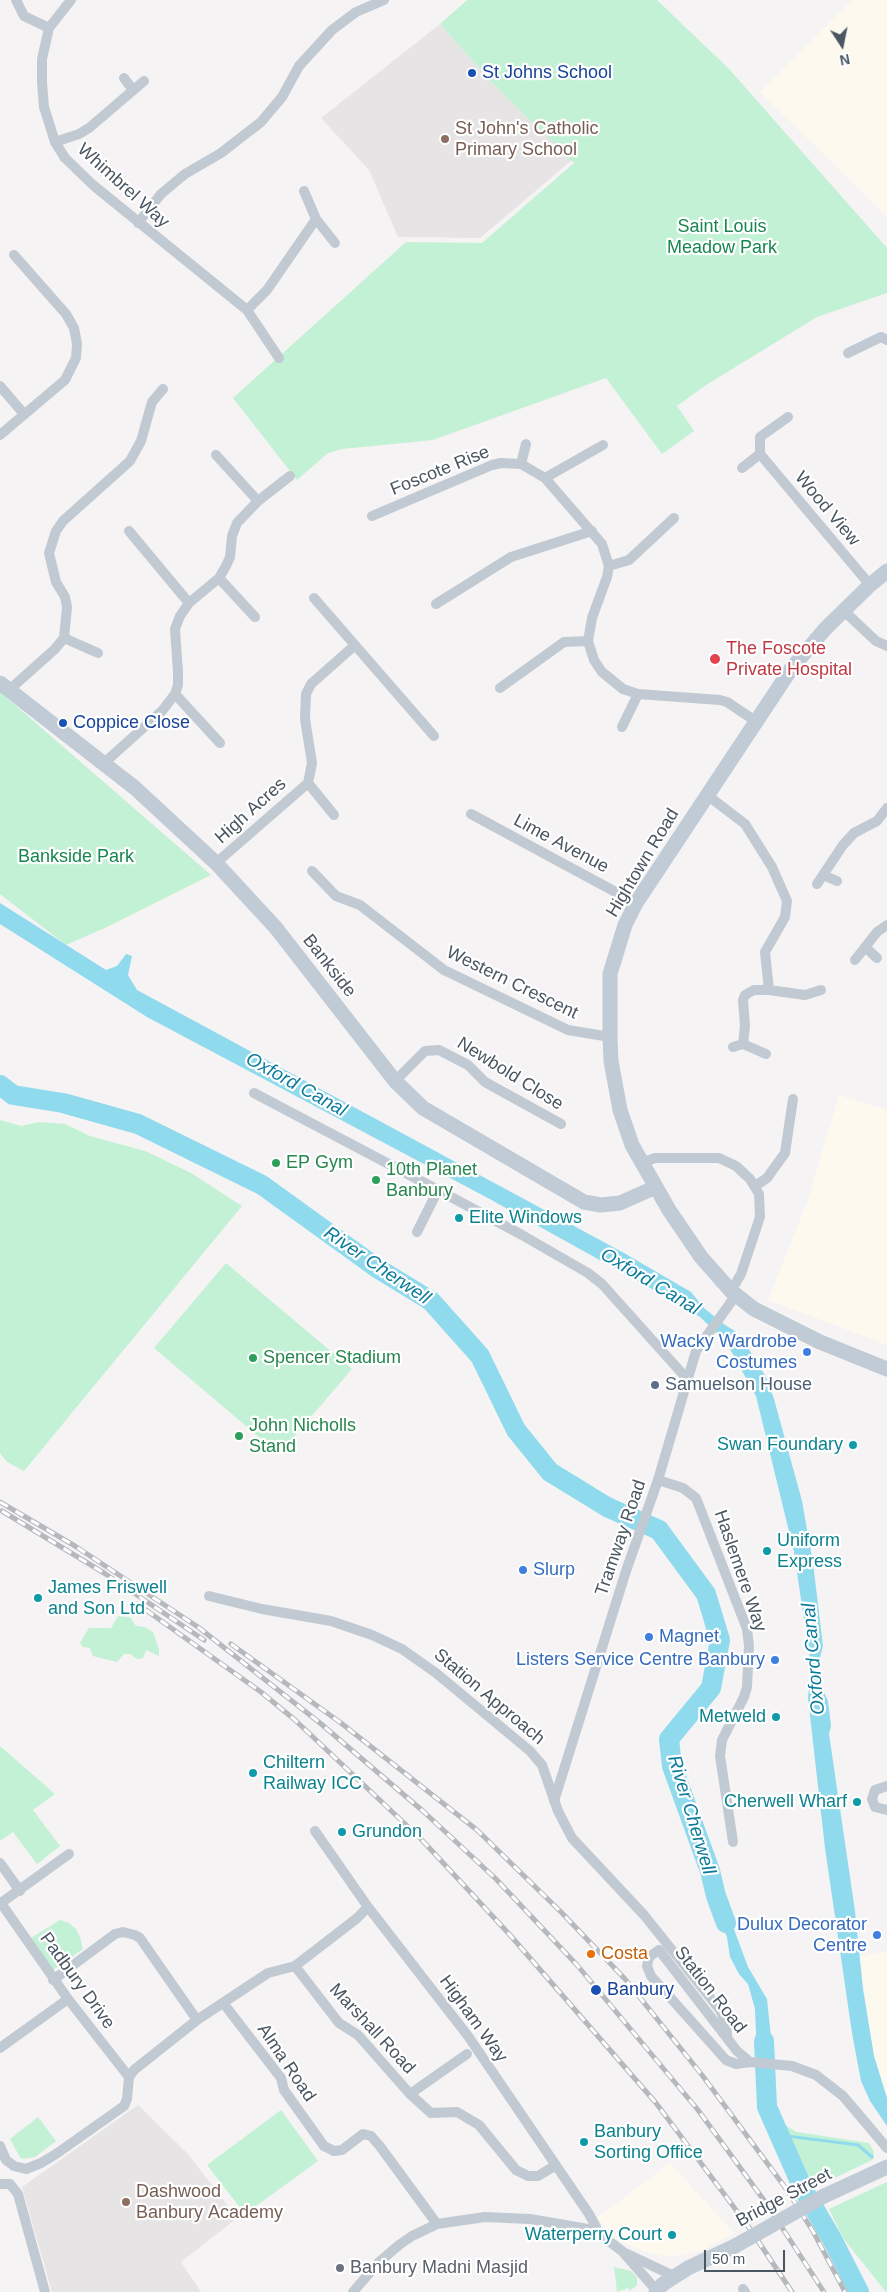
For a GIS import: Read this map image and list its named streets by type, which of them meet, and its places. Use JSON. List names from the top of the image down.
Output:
{
  "streets": {
    "street": [
      "Whimbrel Way",
      "Foscote Rise",
      "Wood View",
      "High Acres",
      "Lime Avenue",
      "Hightown Road",
      "Bankside",
      "Western Crescent",
      "Newbold Close",
      "Tramway Road",
      "Haslemere Way",
      "Station Approach",
      "Padbury Drive",
      "Station Road",
      "Higham Way",
      "Marshall Road",
      "Alma Road",
      "Bridge Street"
    ]
  },
  "crossings": [
    ["Wood View", "Hightown Road"],
    ["High Acres", "Bankside"],
    ["Lime Avenue", "Hightown Road"],
    ["Hightown Road", "Bankside"],
    ["Hightown Road", "Western Crescent"],
    ["Hightown Road", "Tramway Road"],
    ["Bankside", "Newbold Close"],
    ["Tramway Road", "Haslemere Way"],
    ["Tramway Road", "Station Approach"],
    ["Station Approach", "Station Road"],
    ["Higham Way", "Marshall Road"]
  ],
  "water": ["Oxford Canal", "River Cherwell"],
  "parks": ["Saint Louis Meadow Park", "Bankside Park"],
  "places": [
    "St Johns School",
    "St John's Catholic Primary School",
    "The Foscote Private Hospital",
    "Coppice Close",
    "EP Gym",
    "10th Planet Banbury",
    "Elite Windows",
    "Wacky Wardrobe Costumes",
    "Spencer Stadium",
    "Samuelson House",
    "John Nicholls Stand",
    "Swan Foundary",
    "Uniform Express",
    "Slurp",
    "James Friswell and Son Ltd",
    "Magnet",
    "Listers Service Centre Banbury",
    "Metweld",
    "Chiltern Railway ICC",
    "Cherwell Wharf",
    "Grundon",
    "Dulux Decorator Centre",
    "Costa",
    "Banbury",
    "Banbury Sorting Office",
    "Dashwood Banbury Academy",
    "Waterperry Court",
    "Banbury Madni Masjid"
  ],
  "scale_bar": "50 m",
  "north": "bottom"
}
